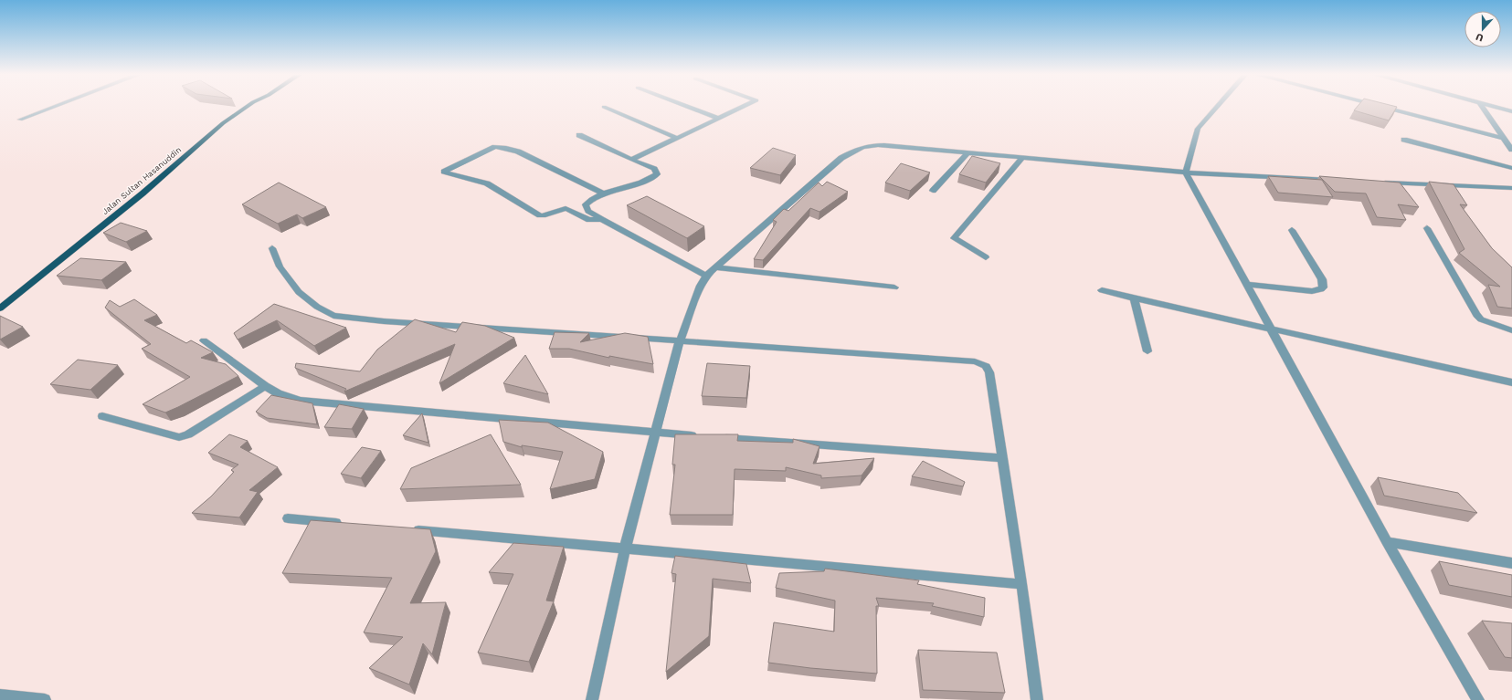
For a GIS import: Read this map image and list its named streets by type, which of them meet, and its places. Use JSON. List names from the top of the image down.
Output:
{
  "streets": {
    "main road": ["Jalan Sultan Hasanuddin"]
  },
  "north": "bottom"
}
